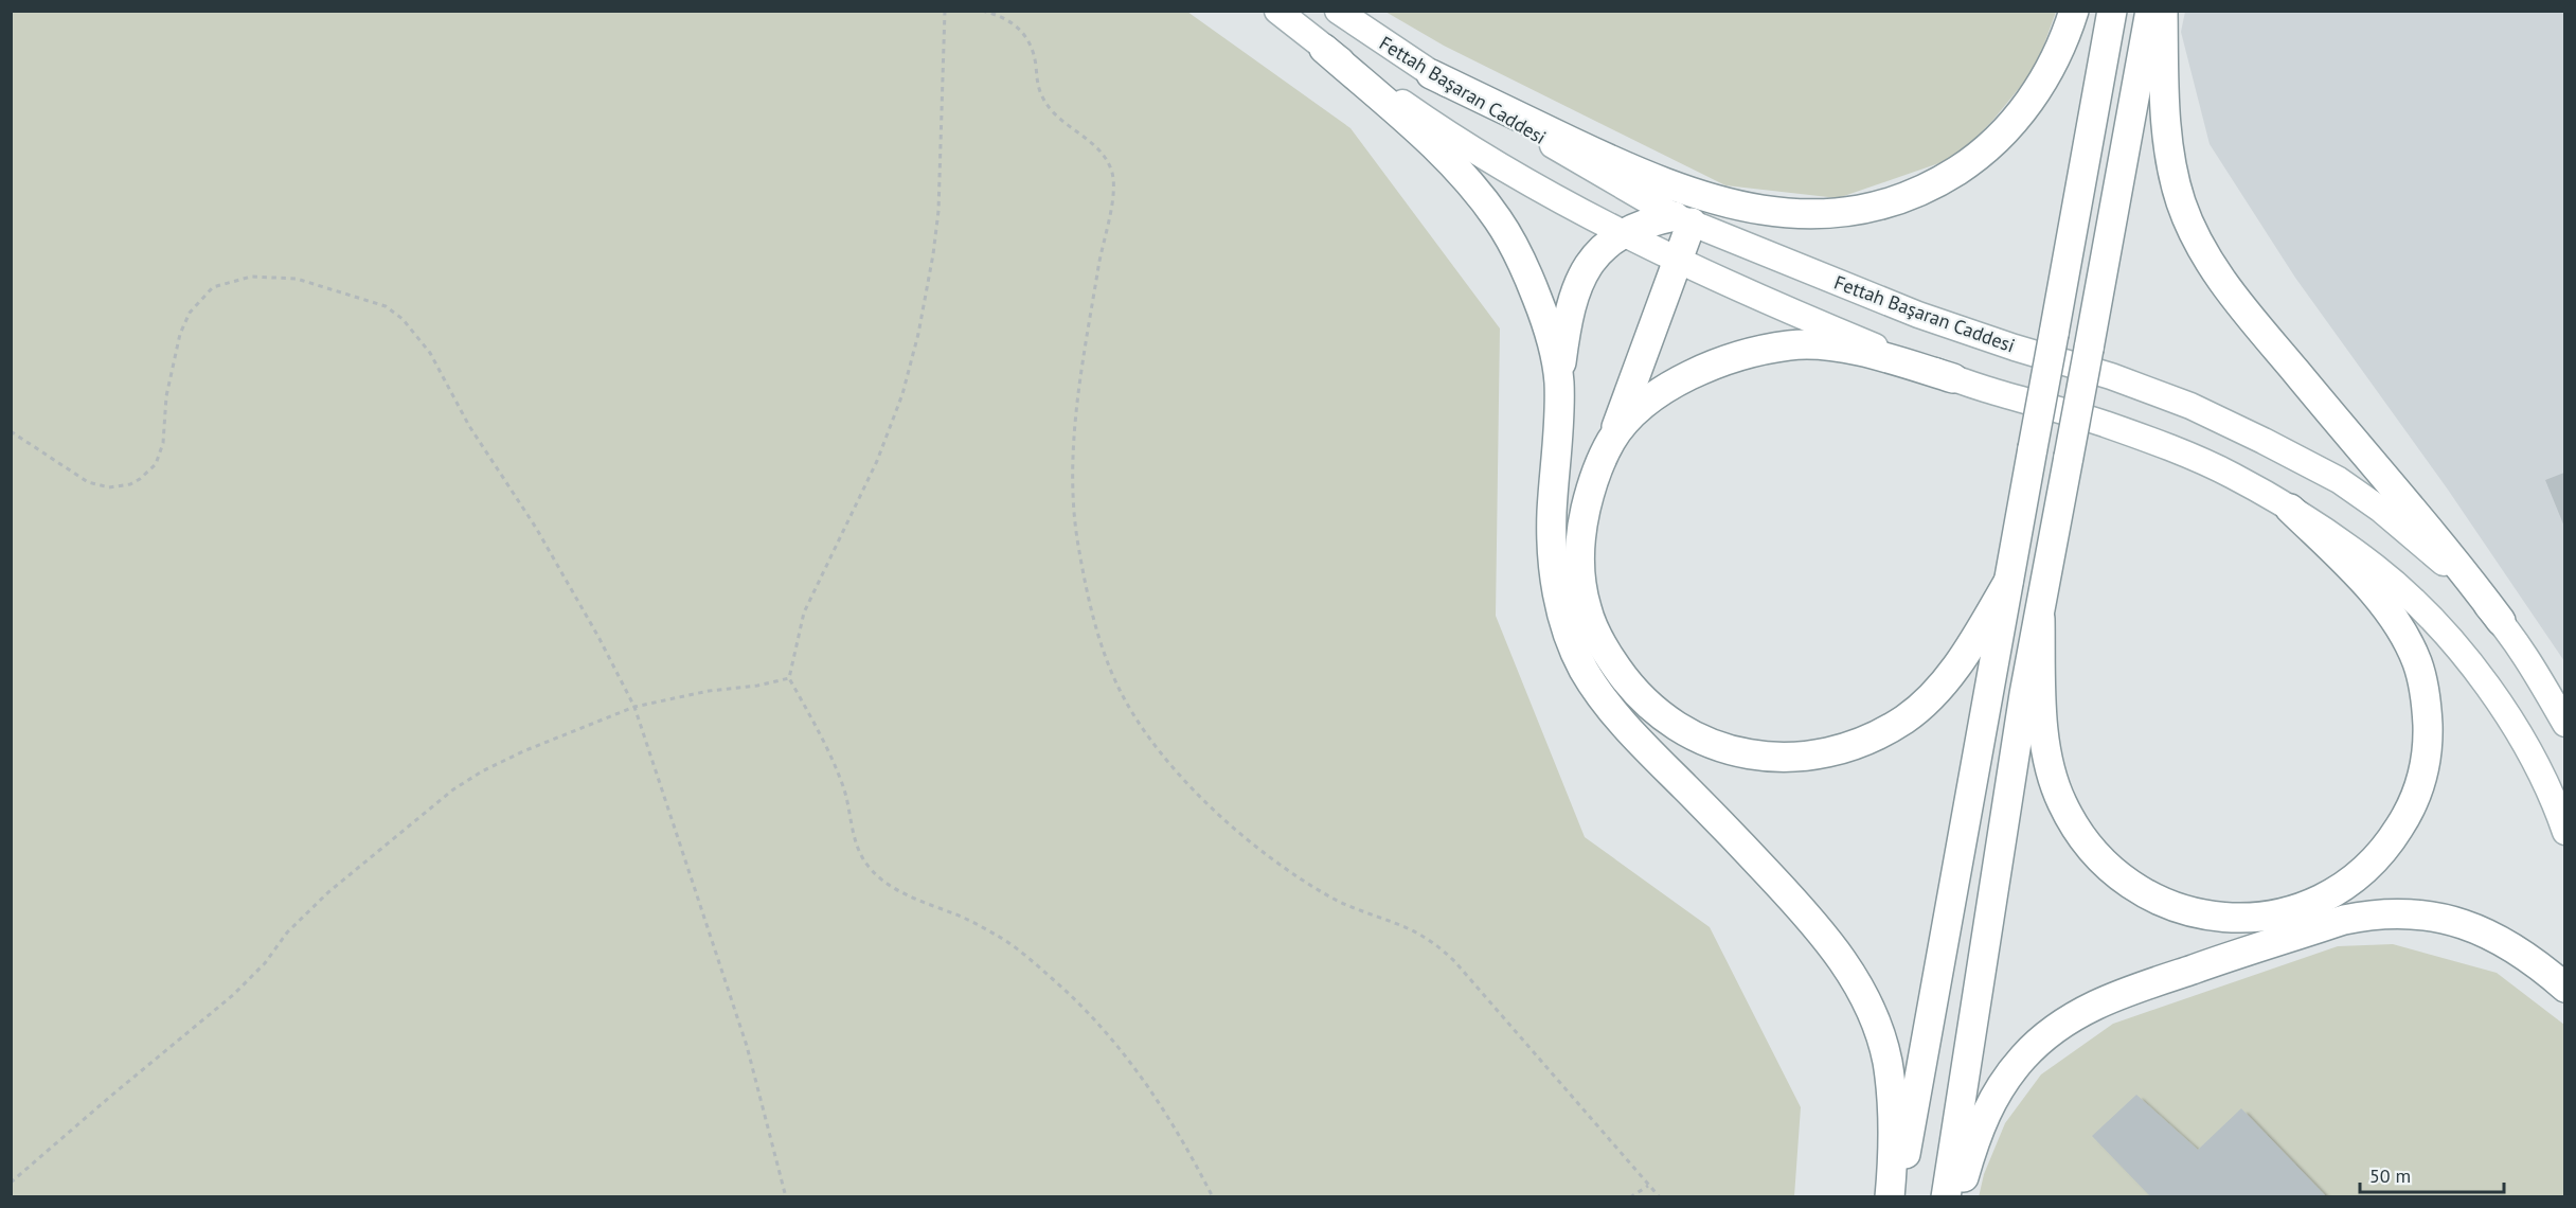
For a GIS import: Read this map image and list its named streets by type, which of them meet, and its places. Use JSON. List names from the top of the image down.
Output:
{
  "streets": {
    "main road": ["Fettah Başaran Caddesi"]
  },
  "scale_bar": "50 m"
}
